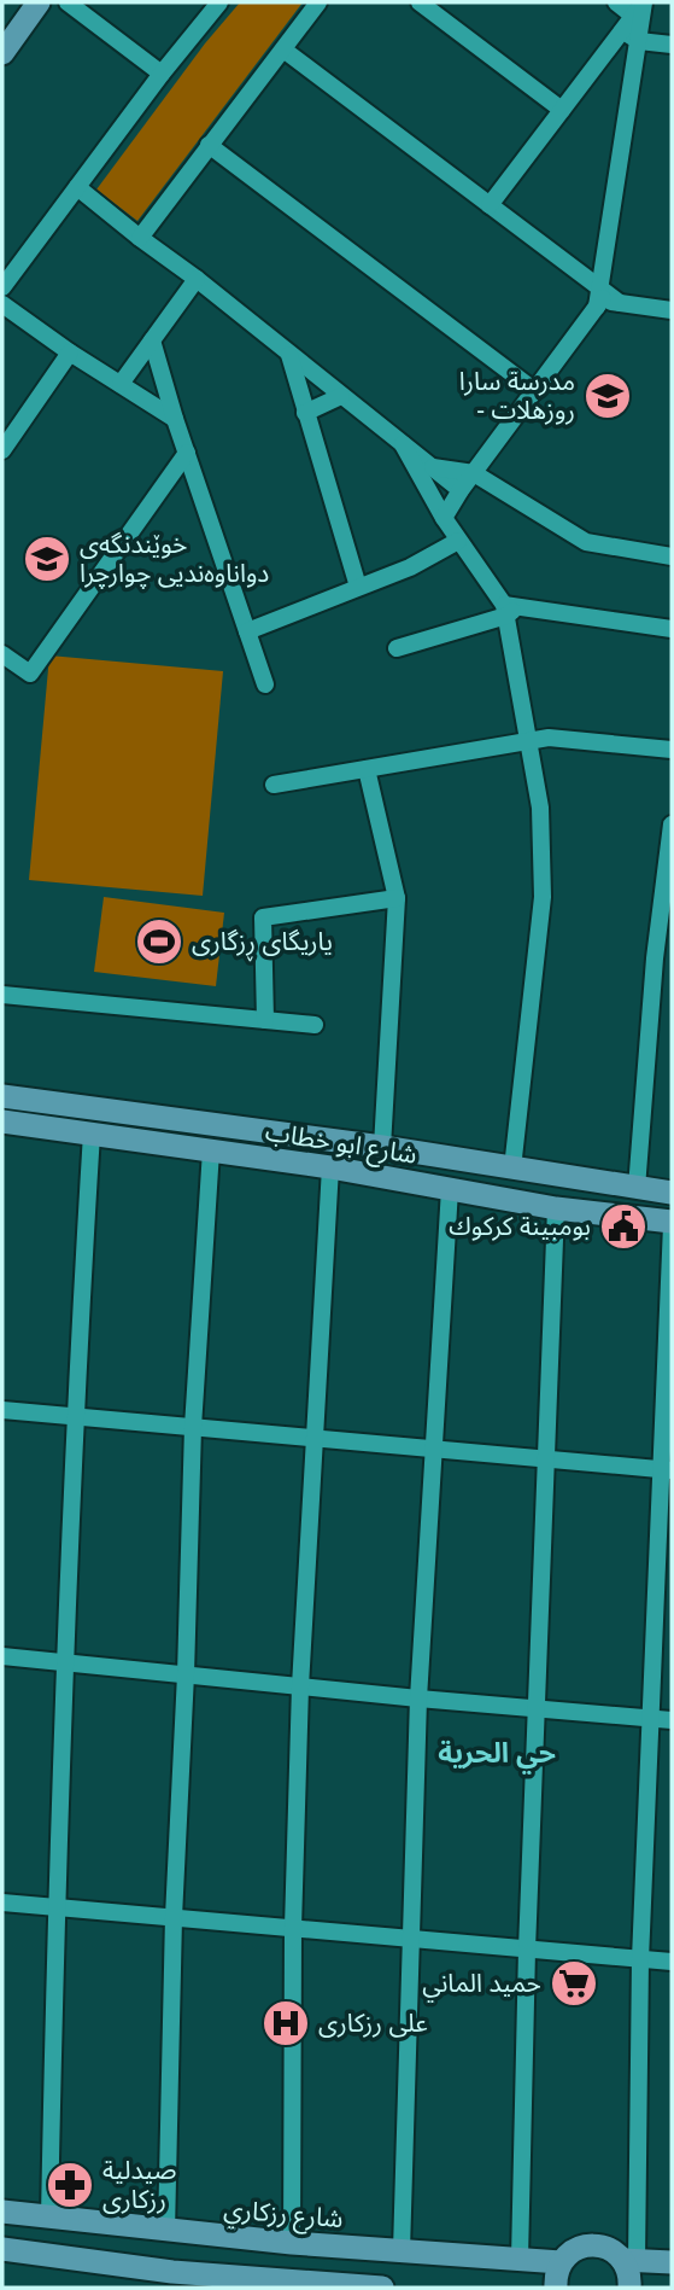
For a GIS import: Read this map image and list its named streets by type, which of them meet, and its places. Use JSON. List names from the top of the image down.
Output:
{
  "streets": {
    "main road": ["شارع ابو خطاب", "شارع رزكاري"]
  },
  "districts": ["حي الحرية"],
  "places": {
    "school or university": ["مدرسة سارا - روزهلات", "خوێندنگەی دواناوەندیی چوارچرا"],
    "sports": ["یاریگای ڕزگاری"],
    "public building": ["بومبينة كركوك"],
    "supermarket": ["حميد الماني"],
    "hospital": ["على رزكارى"],
    "pharmacy": ["صيدلية رزكارى"]
  }
}
